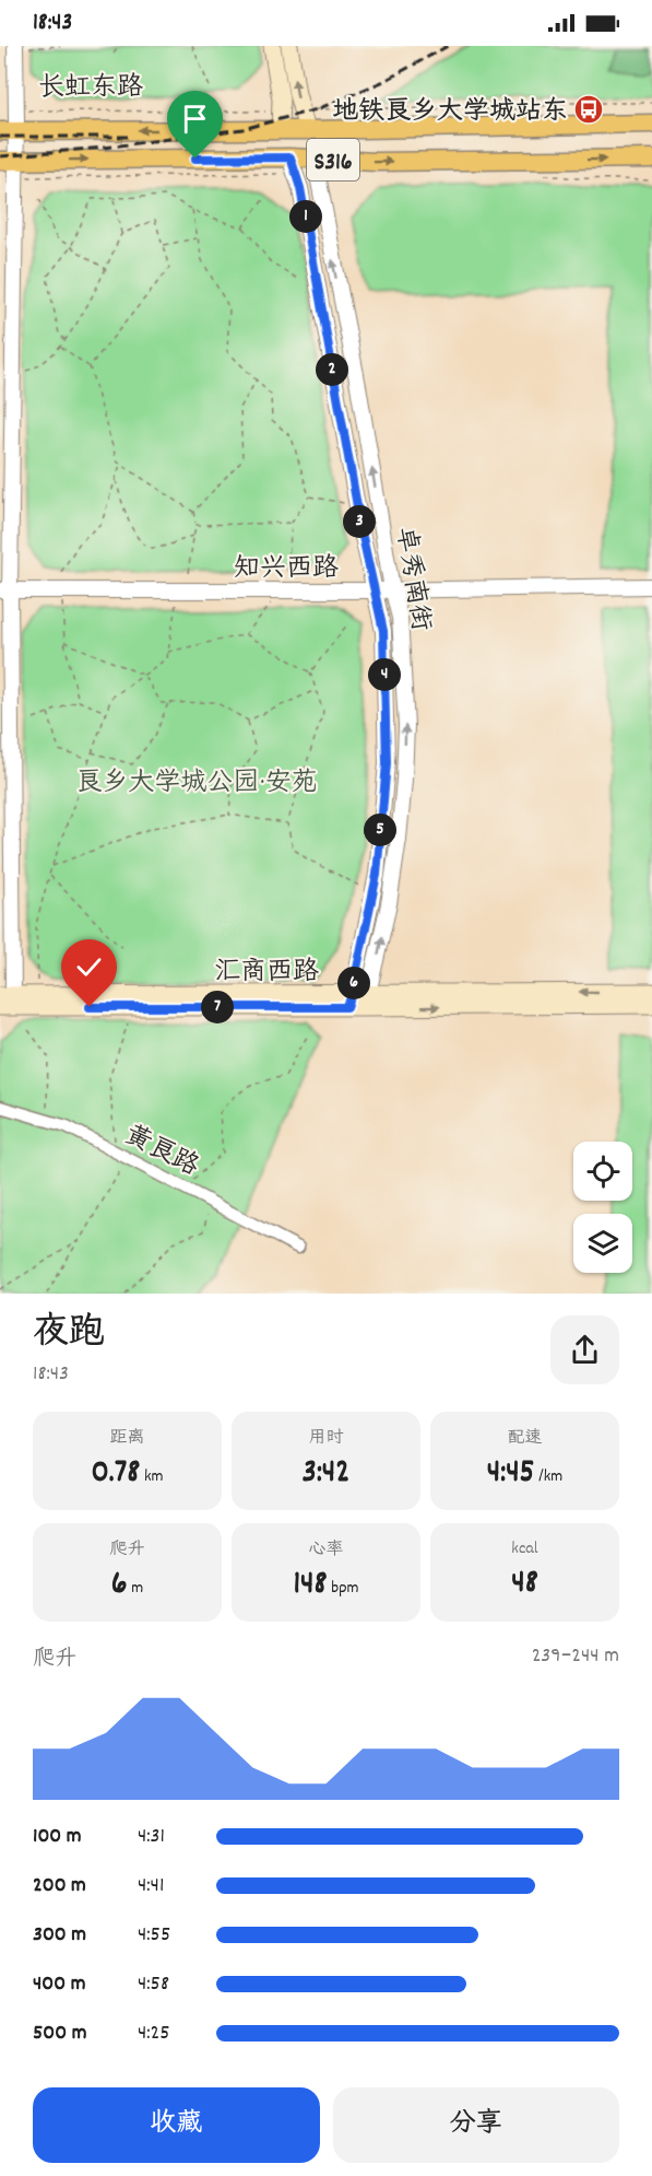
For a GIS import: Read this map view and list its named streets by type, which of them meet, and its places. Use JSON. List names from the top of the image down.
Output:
{
  "streets": {
    "main road": ["长虹东路", "S316", "汇商西路"],
    "street": ["知兴西路", "卓秀南街", "黄良路"]
  },
  "crossings": [
    ["S316", "卓秀南街"],
    ["知兴西路", "卓秀南街"],
    ["卓秀南街", "汇商西路"]
  ],
  "parks": ["良乡大学城公园·安苑"],
  "places": {
    "bus stop": ["地铁良乡大学城站东"]
  },
  "page": {
    "status": "18:43",
    "pins": [
      "1",
      "2",
      "3",
      "4",
      "5",
      "6",
      "7"
    ],
    "heading": ["夜跑", "18:43"],
    "stats": [
      ["距离", "0.78 km"],
      ["用时", "3:42"],
      ["配速", "4:45 /km"],
      ["爬升", "6 m"],
      ["心率", "148 bpm"],
      ["kcal", "48"]
    ],
    "chart": ["爬升", "239–244 m"],
    "list": [
      {
        "name": "100 m",
        "note": "4:31"
      },
      {
        "name": "200 m",
        "note": "4:41"
      },
      {
        "name": "300 m",
        "note": "4:55"
      },
      {
        "name": "400 m",
        "note": "4:58"
      },
      {
        "name": "500 m",
        "note": "4:25"
      }
    ],
    "buttons": ["收藏", "分享"]
  }
}
